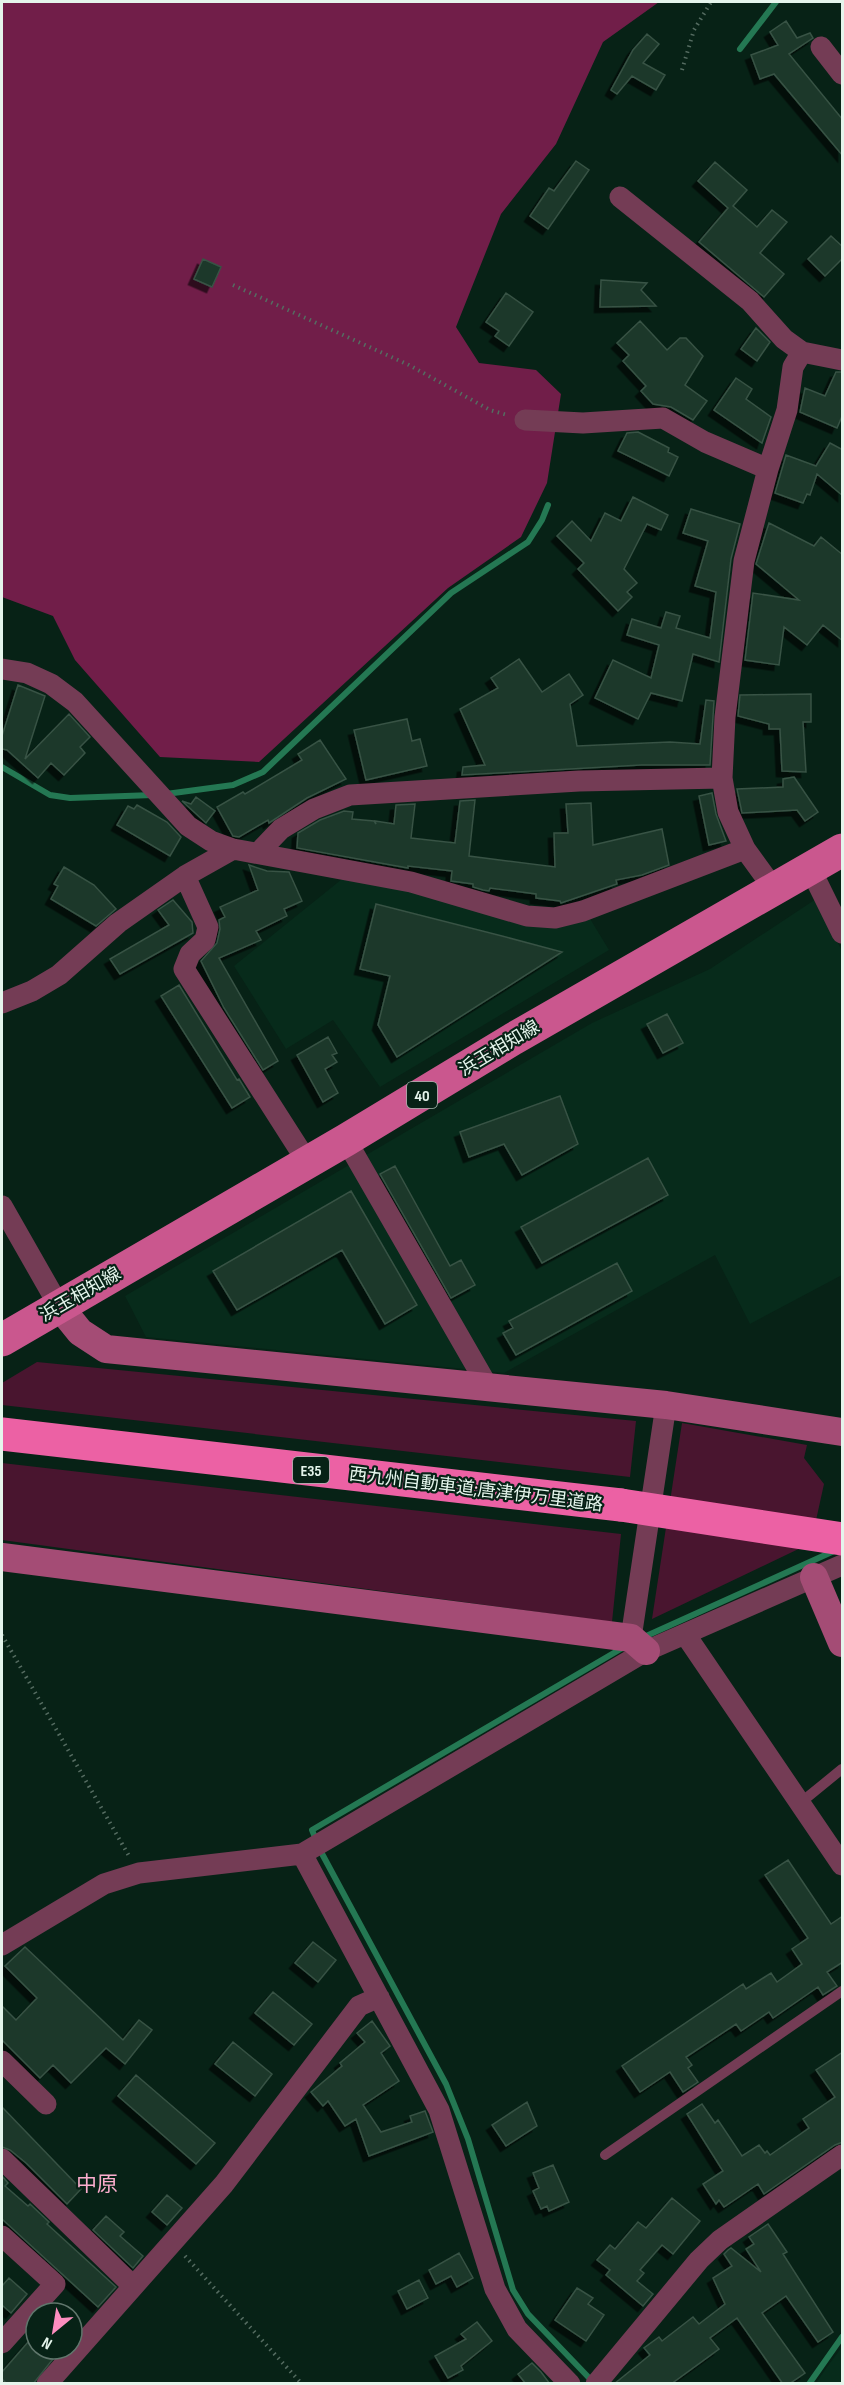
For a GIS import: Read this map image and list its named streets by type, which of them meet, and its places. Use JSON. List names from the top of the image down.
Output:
{
  "streets": {
    "highway": ["E35", "西九州自動車道;唐津伊万里道路"],
    "main road": ["浜玉相知線", "40"]
  },
  "districts": ["中原"],
  "north": "bottom left"
}
